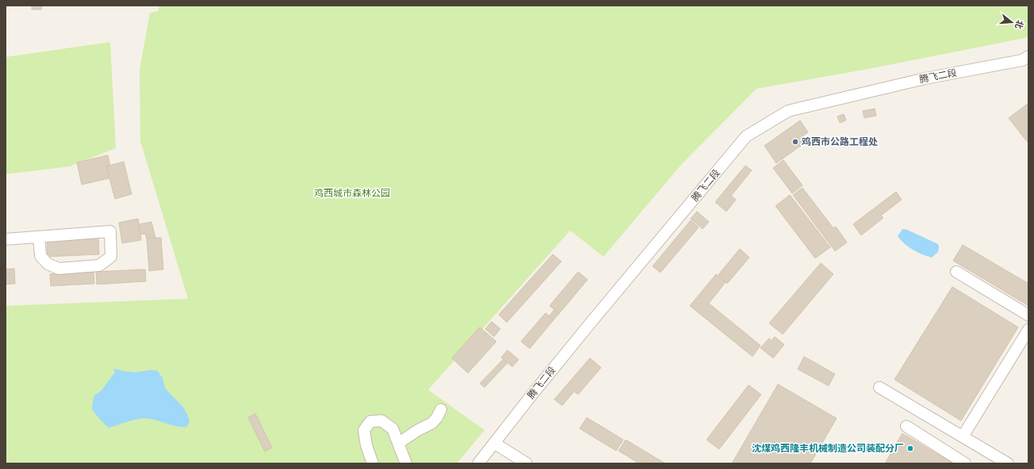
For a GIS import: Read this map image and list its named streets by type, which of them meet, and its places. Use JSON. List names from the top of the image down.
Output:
{
  "streets": {
    "street": ["腾飞二段"]
  },
  "parks": ["鸡西城市森林公园"],
  "places": ["鸡西市公路工程处", "沈煤鸡西隆丰机械制造公司装配分厂"],
  "north": "right"
}
